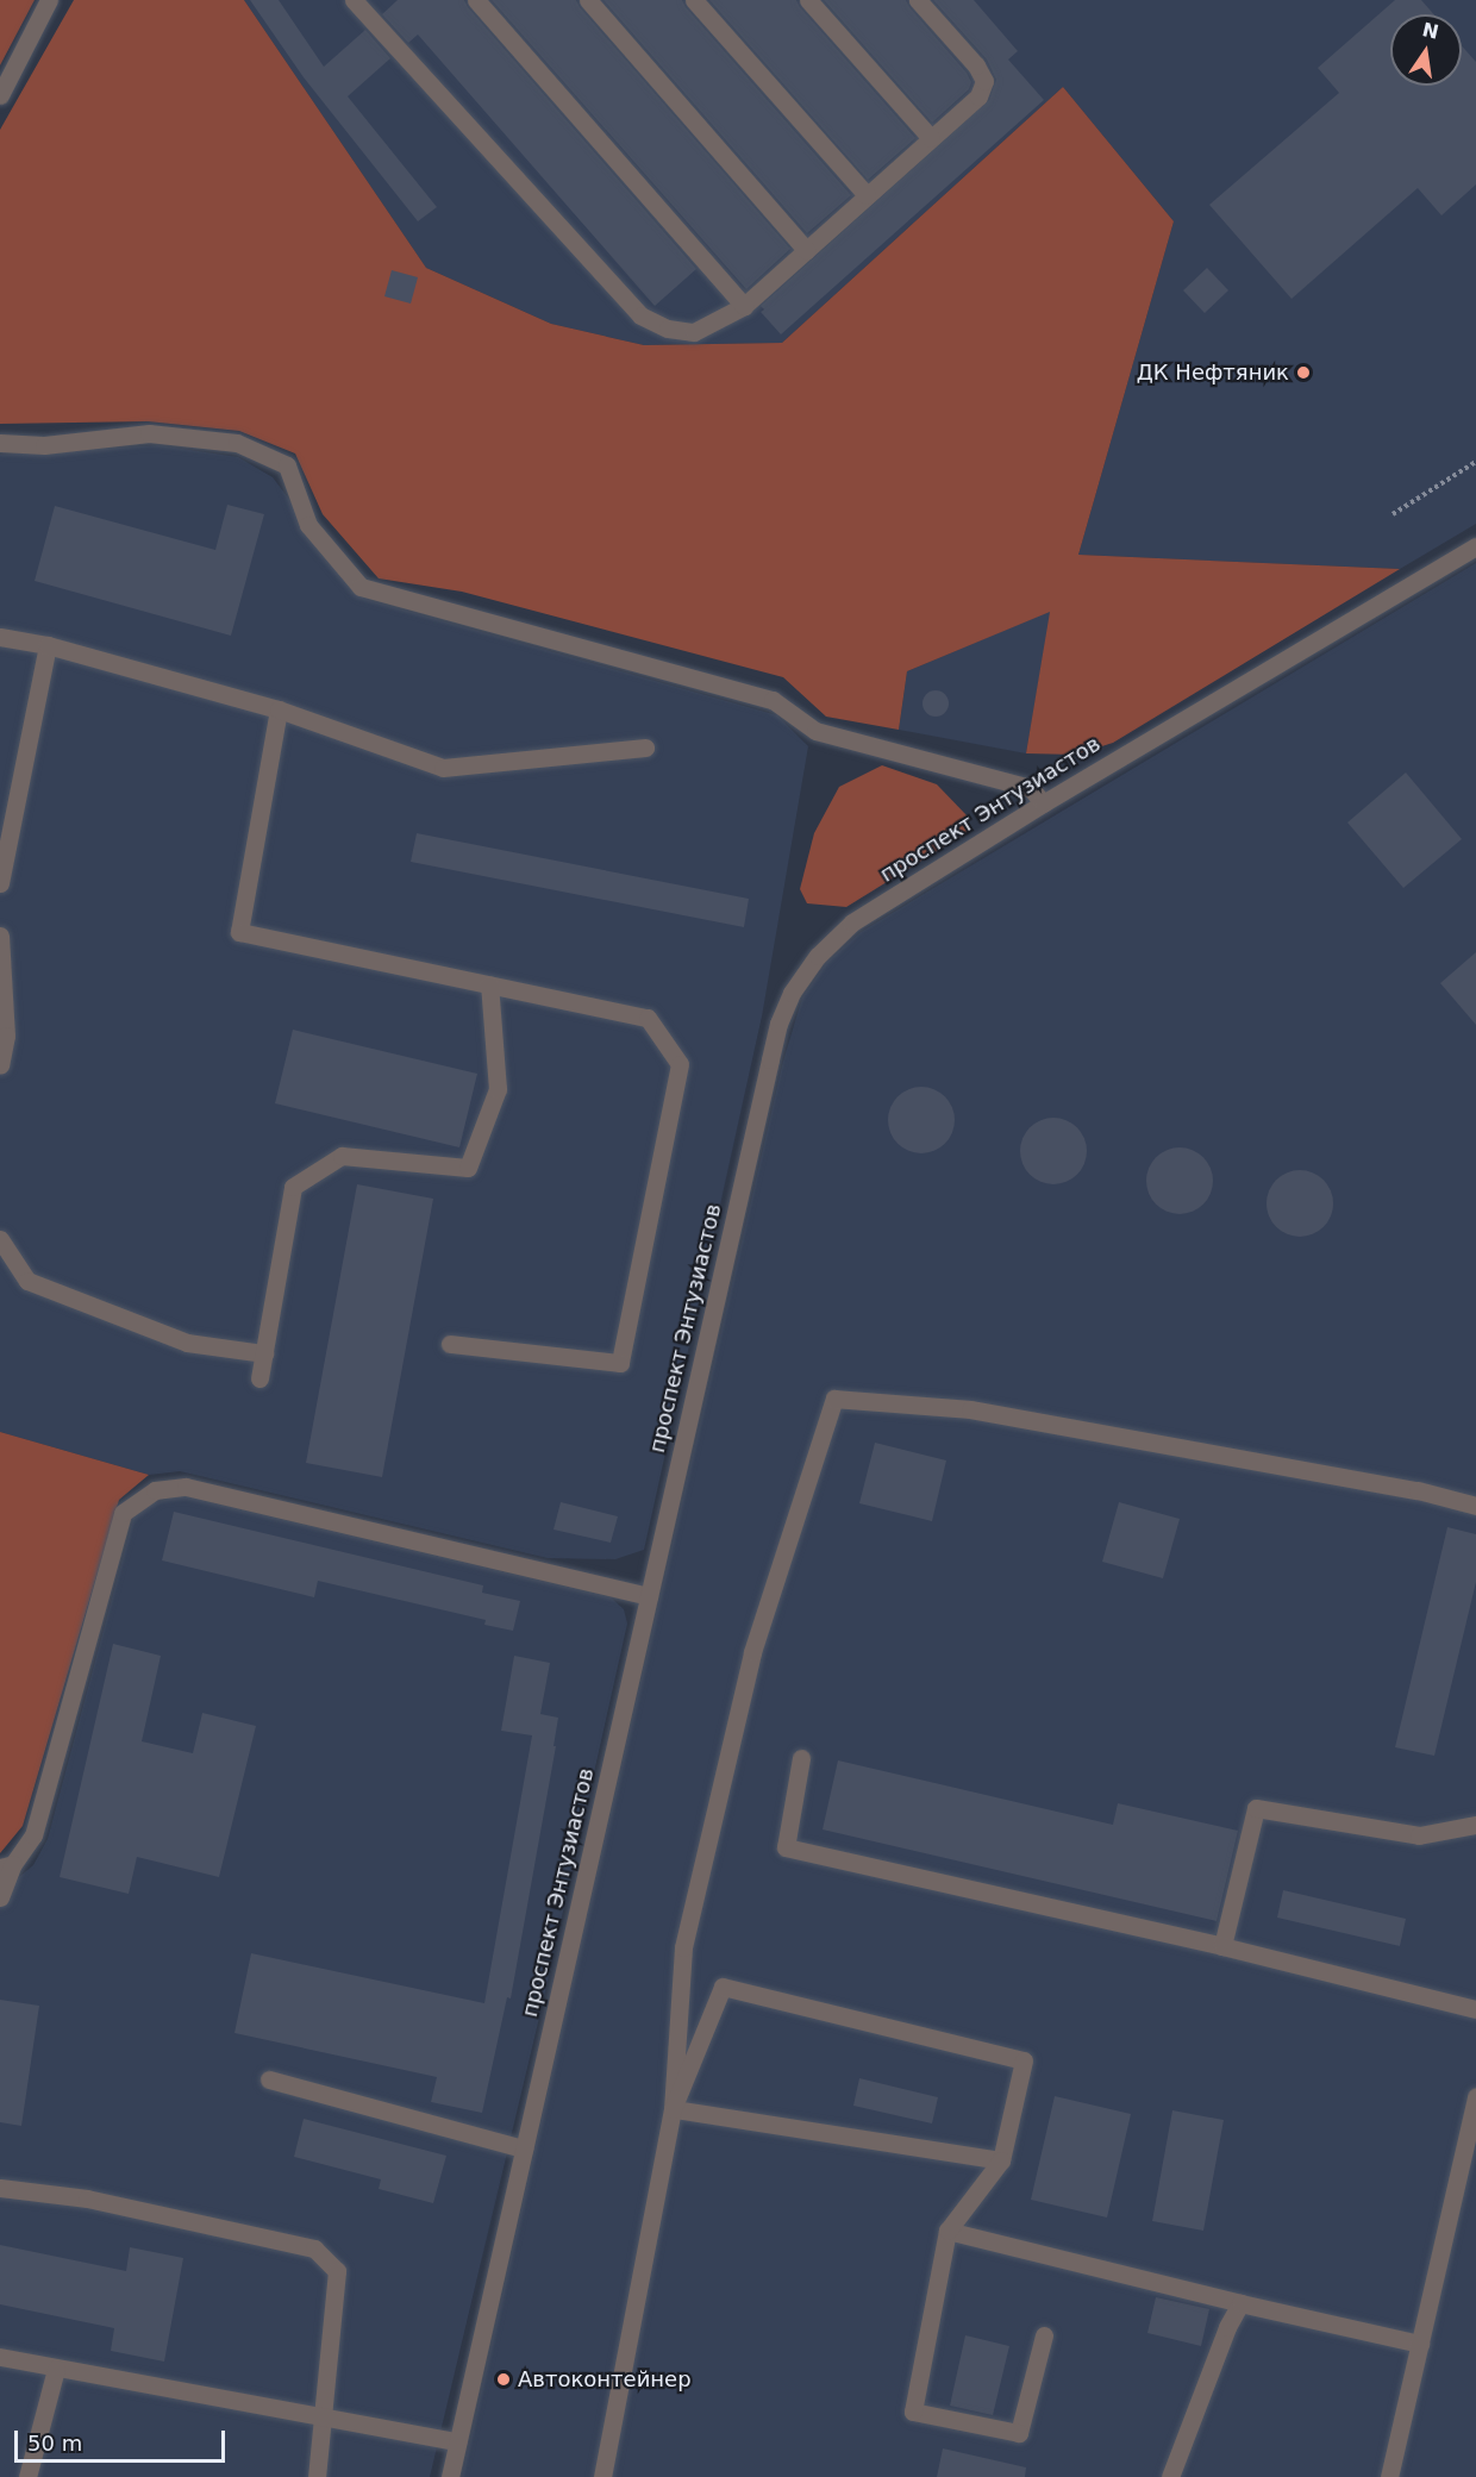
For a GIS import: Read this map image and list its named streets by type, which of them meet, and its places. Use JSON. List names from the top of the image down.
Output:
{
  "streets": {
    "street": ["проспект Энтузиастов"]
  },
  "places": ["ДК Нефтяник", "Автоконтейнер"],
  "scale_bar": "50 m",
  "north": "top"
}
